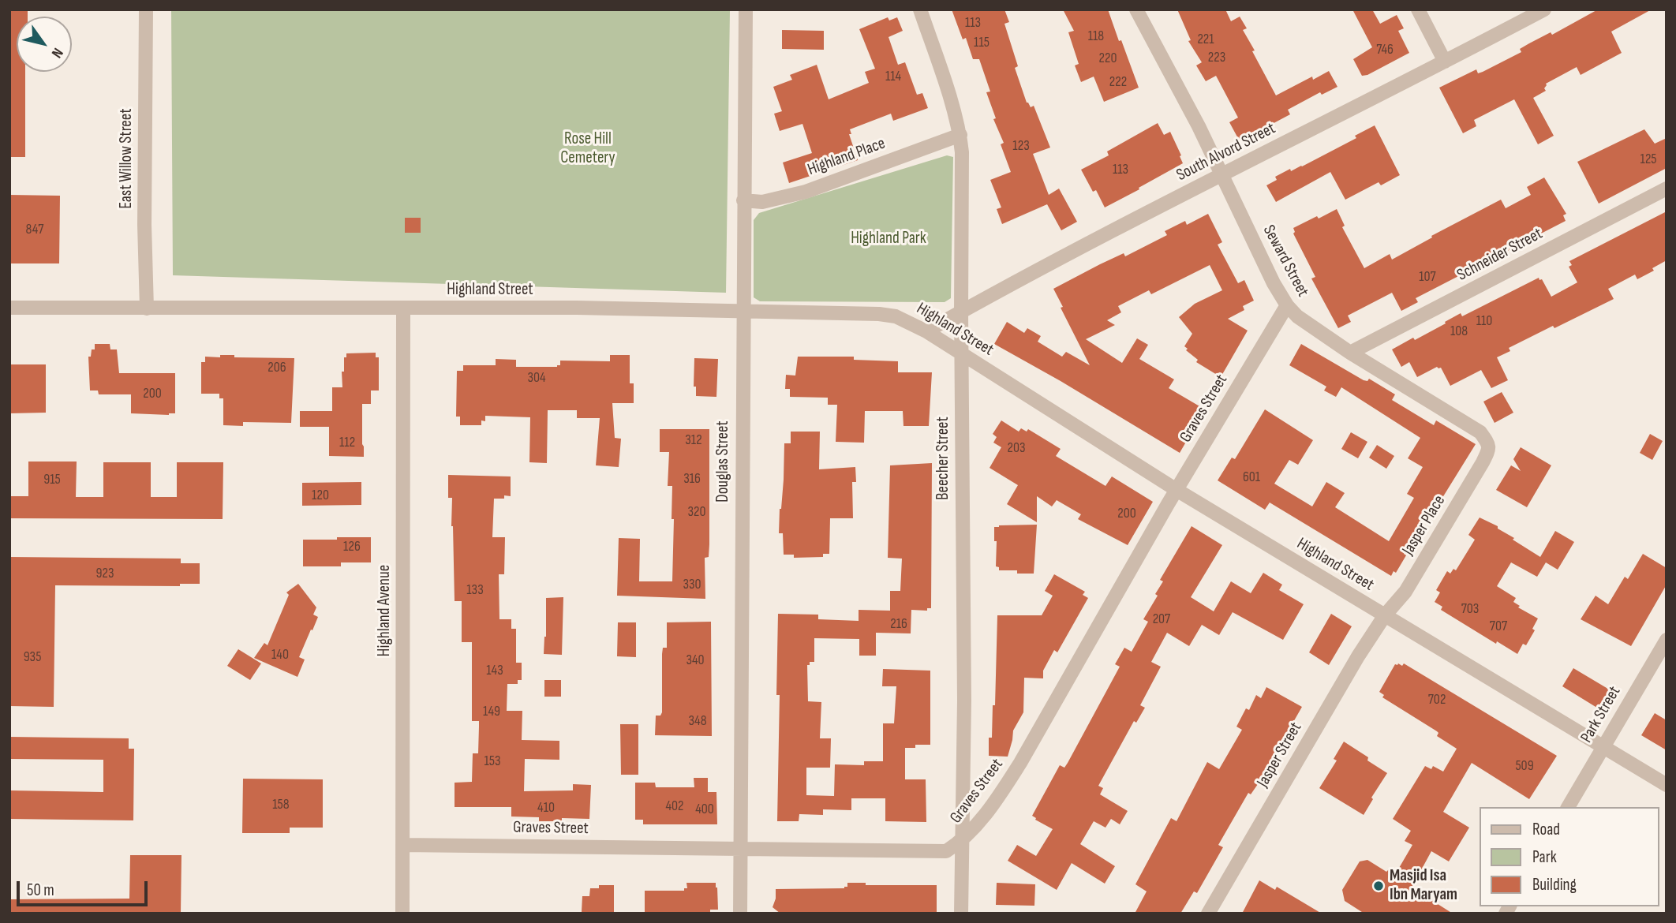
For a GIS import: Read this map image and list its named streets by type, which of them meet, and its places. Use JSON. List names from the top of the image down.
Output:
{
  "streets": {
    "street": [
      "South Alvord Street",
      "Highland Place",
      "East Willow Street",
      "Schneider Street",
      "Seward Street",
      "Highland Street",
      "Graves Street",
      "Beecher Street",
      "Douglas Street",
      "Jasper Place",
      "Highland Avenue",
      "Park Street",
      "Jasper Street"
    ]
  },
  "crossings": [
    ["South Alvord Street", "Seward Street"],
    ["South Alvord Street", "Highland Street"],
    ["South Alvord Street", "Beecher Street"],
    ["Highland Place", "Beecher Street"],
    ["Highland Place", "Douglas Street"],
    ["East Willow Street", "Highland Street"],
    ["Schneider Street", "Seward Street"],
    ["Seward Street", "Graves Street"],
    ["Seward Street", "Jasper Place"],
    ["Highland Street", "Graves Street"],
    ["Highland Street", "Beecher Street"],
    ["Highland Street", "Douglas Street"],
    ["Highland Street", "Jasper Place"],
    ["Highland Street", "Highland Avenue"],
    ["Highland Street", "Park Street"],
    ["Highland Street", "Jasper Street"],
    ["Graves Street", "Beecher Street"],
    ["Graves Street", "Douglas Street"],
    ["Graves Street", "Highland Avenue"],
    ["Jasper Place", "Jasper Street"]
  ],
  "parks": ["Rose Hill Cemetery", "Highland Park"],
  "places": ["Masjid Isa Ibn Maryam"],
  "house_numbers": [
    "113",
    "118",
    "221",
    "115",
    "746",
    "223",
    "220",
    "114",
    "222",
    "123",
    "125",
    "113",
    "847",
    "107",
    "110",
    "108",
    "206",
    "304",
    "200",
    "312",
    "112",
    "203",
    "601",
    "316",
    "915",
    "120",
    "320",
    "200",
    "126",
    "923",
    "330",
    "133",
    "703",
    "207",
    "216",
    "707",
    "140",
    "935",
    "340",
    "143",
    "702",
    "149",
    "348",
    "153",
    "509",
    "158",
    "402",
    "410",
    "400"
  ],
  "legend": ["Road", "Park", "Building"],
  "scale_bar": "50 m",
  "north": "bottom right"
}
